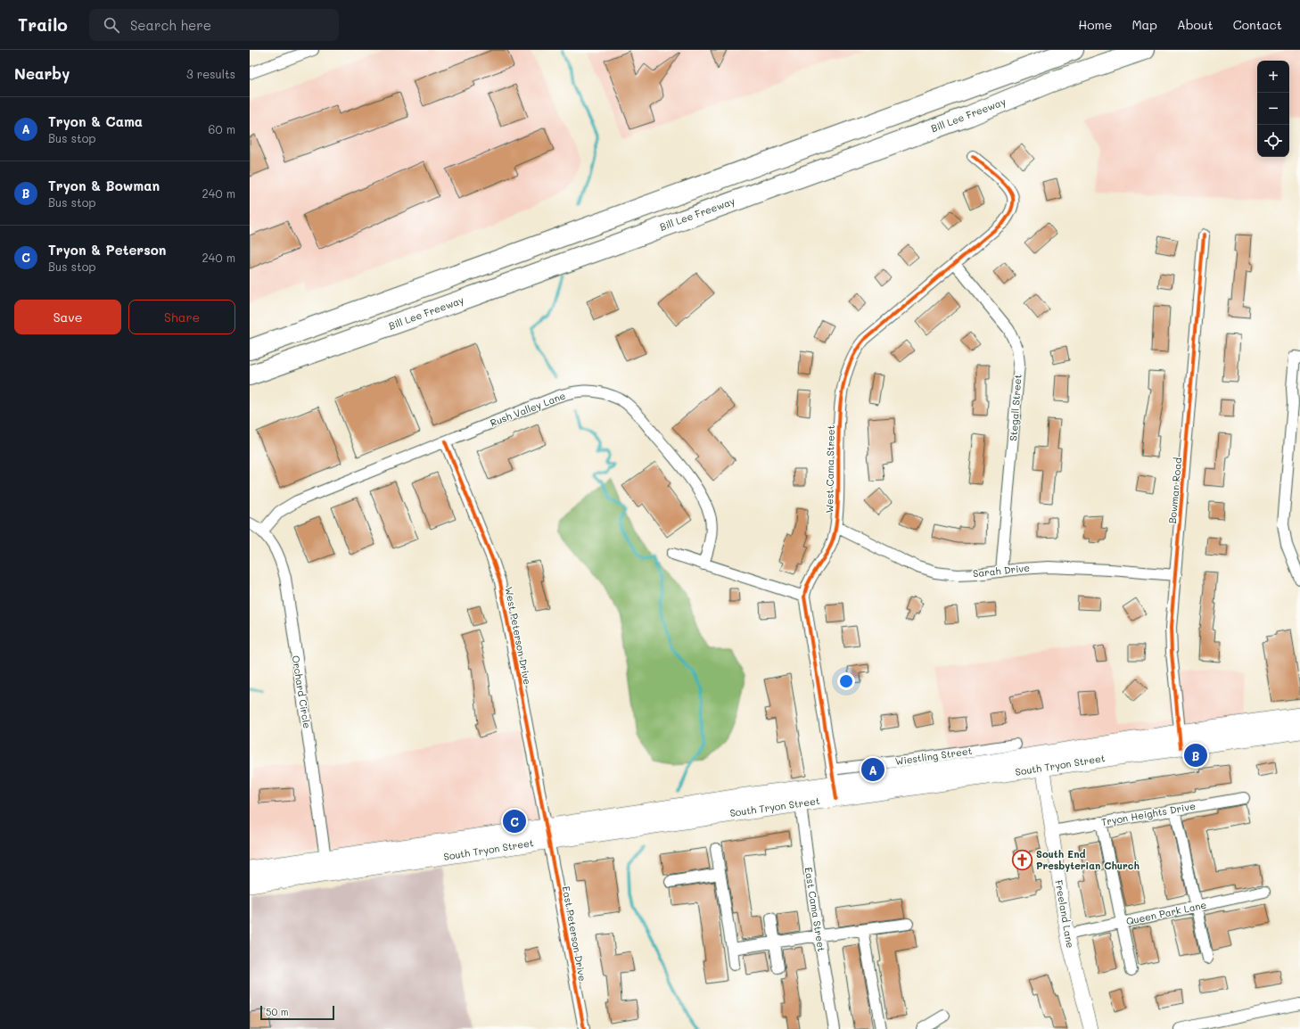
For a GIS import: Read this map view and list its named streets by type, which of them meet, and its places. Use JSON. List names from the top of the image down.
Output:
{
  "streets": {
    "highway": ["Bill Lee Freeway"],
    "main road": ["South Tryon Street"],
    "street": [
      "Stegall Street",
      "Rush Valley Lane",
      "West Cama Street",
      "Bowman Road",
      "Sarah Drive",
      "West Peterson Drive",
      "Orchard Circle",
      "Wiestling Street",
      "Tryon Heights Drive",
      "East Cama Street",
      "Queen Park Lane",
      "Freeland Lane",
      "East Peterson Drive"
    ]
  },
  "crossings": [
    ["Stegall Street", "West Cama Street"],
    ["Stegall Street", "Sarah Drive"],
    ["Rush Valley Lane", "West Peterson Drive"],
    ["Rush Valley Lane", "Orchard Circle"],
    ["West Cama Street", "Sarah Drive"],
    ["West Cama Street", "Wiestling Street"],
    ["West Cama Street", "South Tryon Street"],
    ["Bowman Road", "Sarah Drive"],
    ["Bowman Road", "South Tryon Street"],
    ["West Peterson Drive", "South Tryon Street"],
    ["West Peterson Drive", "East Peterson Drive"],
    ["Orchard Circle", "South Tryon Street"],
    ["Wiestling Street", "South Tryon Street"],
    ["South Tryon Street", "East Cama Street"],
    ["South Tryon Street", "Freeland Lane"],
    ["South Tryon Street", "East Peterson Drive"],
    ["Tryon Heights Drive", "Freeland Lane"],
    ["Queen Park Lane", "Freeland Lane"]
  ],
  "places": {
    "church": ["South End Presbyterian Church"]
  },
  "scale_bar": "50 m",
  "page": {
    "header": "Trailo",
    "search": "Search here",
    "nav": [
      "Home",
      "Map",
      "About",
      "Contact"
    ],
    "heading": ["Nearby", "3 results"],
    "map_buttons": ["+", "−"],
    "list": [
      {
        "mark": "A",
        "name": "Tryon & Cama",
        "note": "Bus stop",
        "value": "60 m"
      },
      {
        "mark": "B",
        "name": "Tryon & Bowman",
        "note": "Bus stop",
        "value": "240 m"
      },
      {
        "mark": "C",
        "name": "Tryon & Peterson",
        "note": "Bus stop",
        "value": "240 m"
      }
    ],
    "buttons": ["Save", "Share"],
    "pins": ["B", "A", "C"],
    "scale": "50 m"
  }
}
